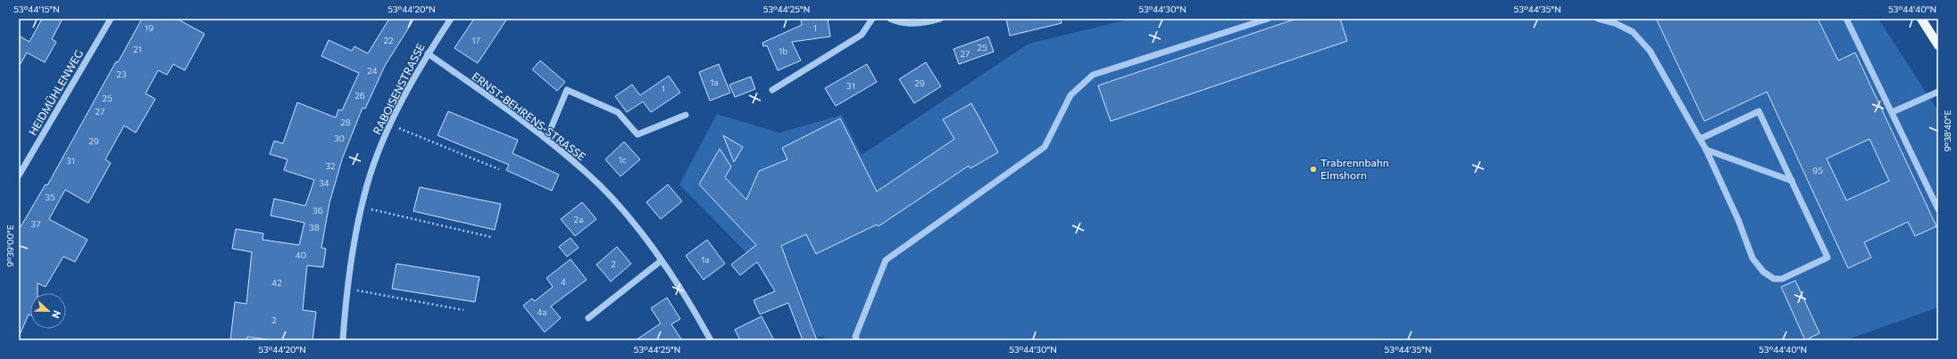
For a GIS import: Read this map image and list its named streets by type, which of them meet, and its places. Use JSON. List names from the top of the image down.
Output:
{
  "streets": {
    "street": ["RABOISENSTRASSE", "HEIDMÜHLENWEG", "ERNST-BEHRENS-STRASSE"]
  },
  "crossings": [
    ["RABOISENSTRASSE", "ERNST-BEHRENS-STRASSE"]
  ],
  "places": ["Trabrennbahn Elmshorn"],
  "house_numbers": [
    "19",
    "1",
    "22",
    "17",
    "25",
    "21",
    "1b",
    "27",
    "24",
    "23",
    "1a",
    "29",
    "31",
    "1",
    "26",
    "25",
    "27",
    "28",
    "30",
    "29",
    "1c",
    "31",
    "32",
    "95",
    "34",
    "35",
    "36",
    "2a",
    "37",
    "38",
    "40",
    "1a",
    "2",
    "4",
    "42",
    "4a",
    "2"
  ],
  "north": "right",
  "coordinates": [
    "53°44'15\"N",
    "53°44'20\"N",
    "53°44'25\"N",
    "53°44'30\"N",
    "53°44'35\"N",
    "53°44'40\"N",
    "9°38'40\"E",
    "9°39'00\"E"
  ]
}
